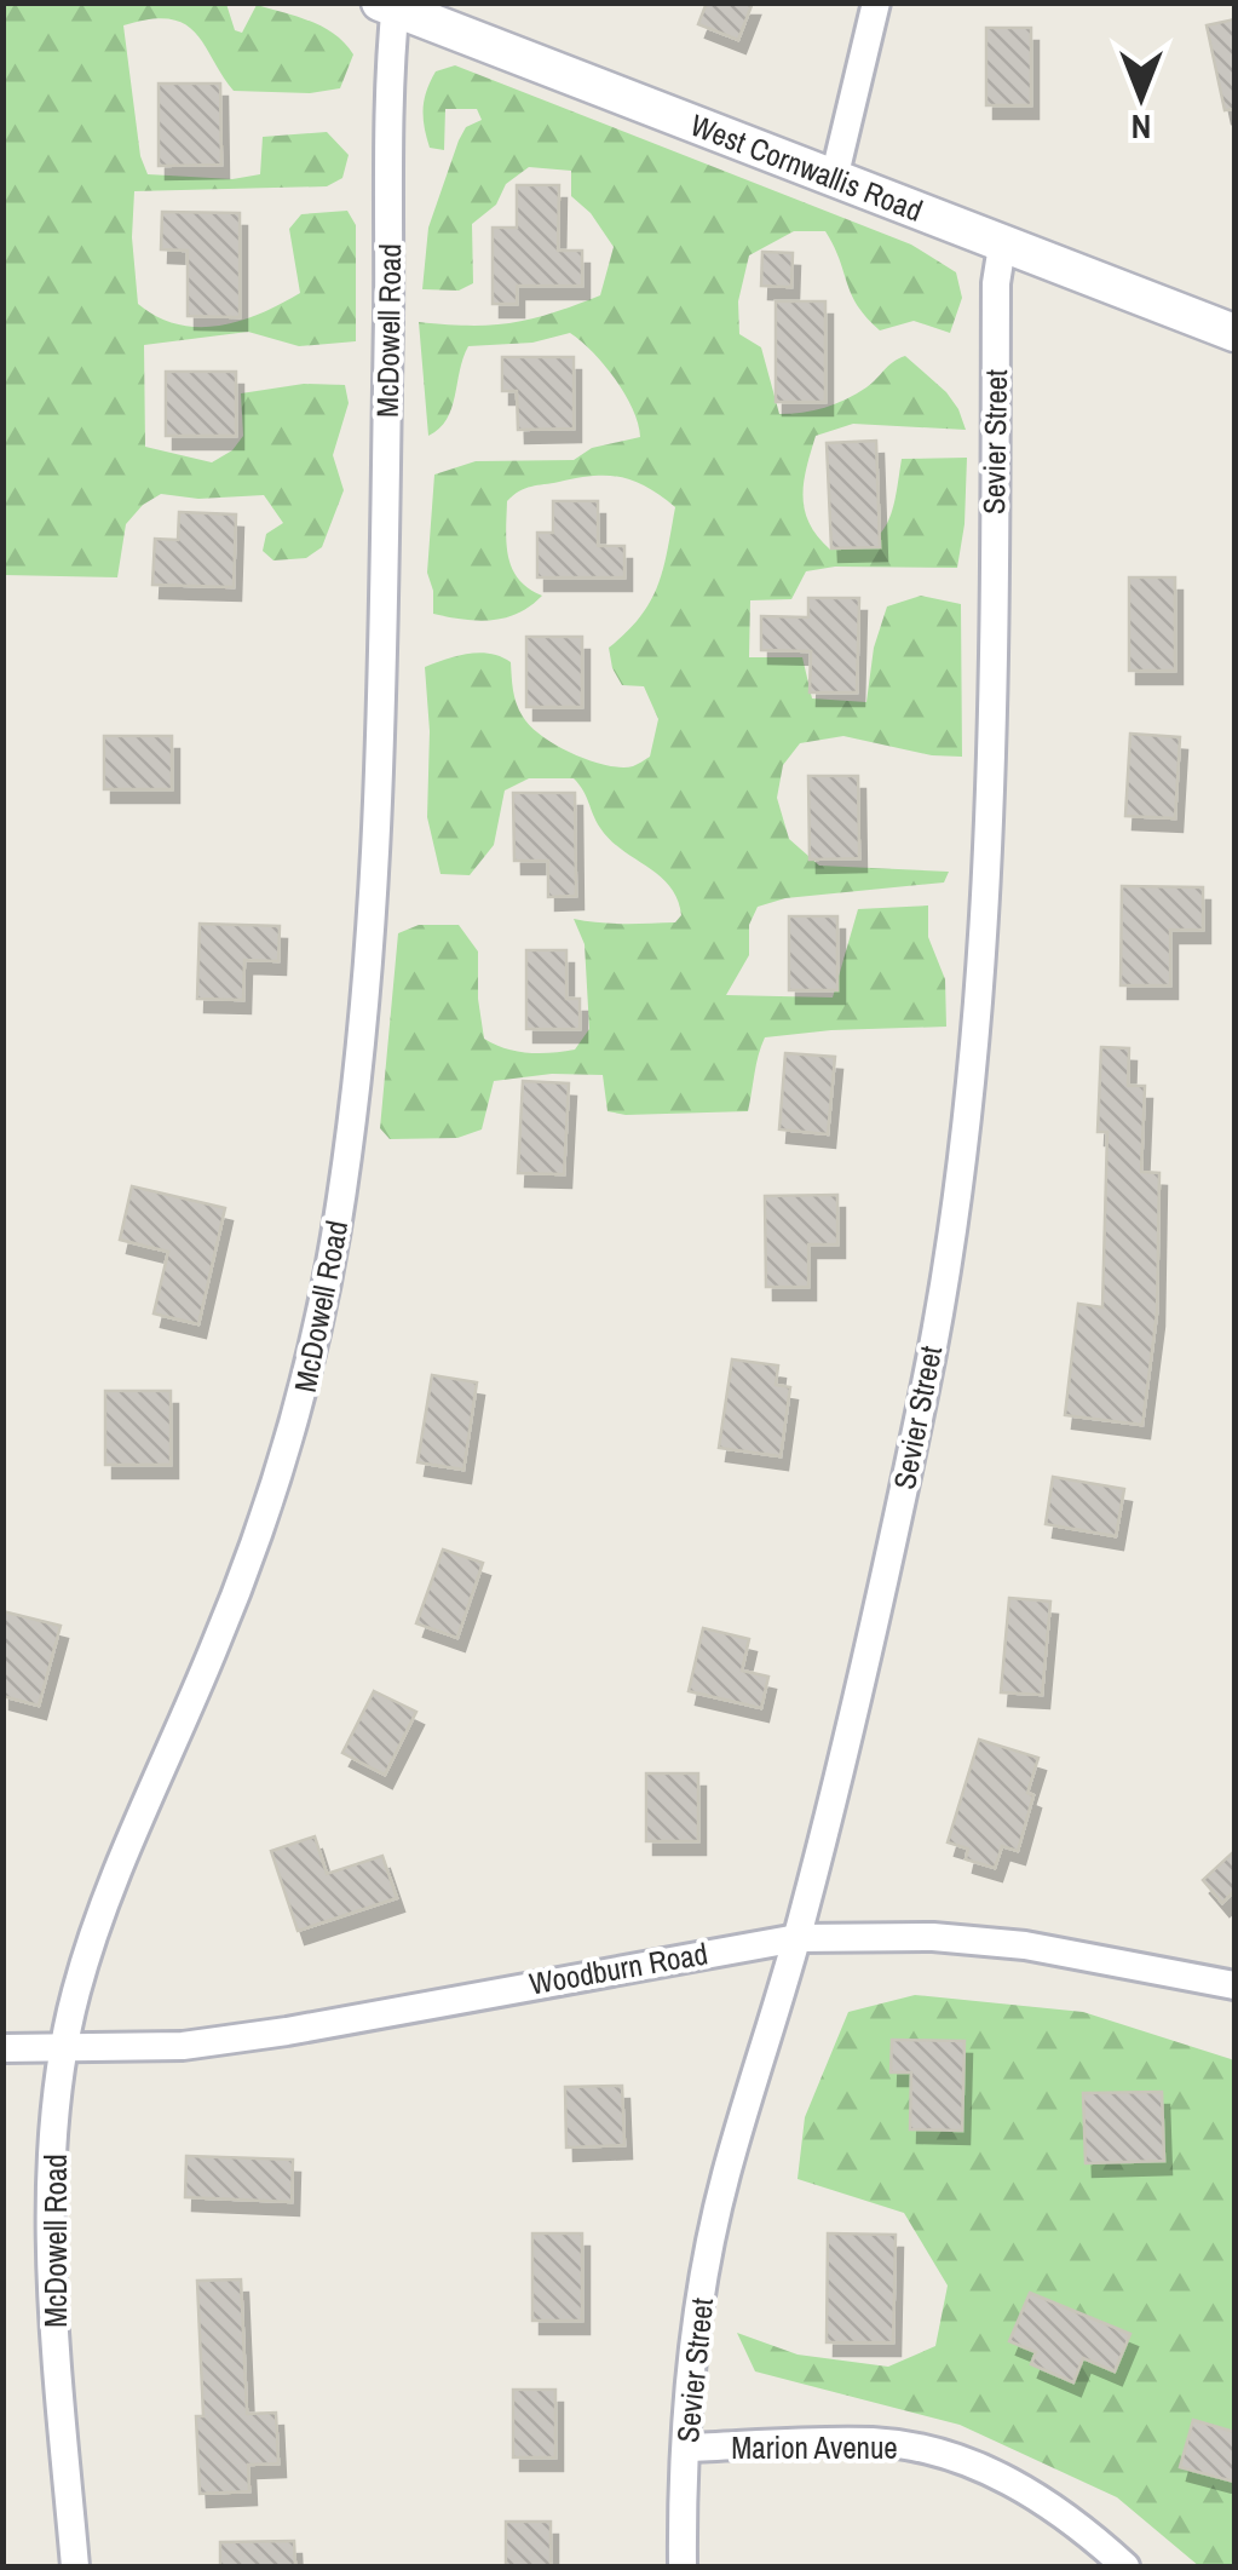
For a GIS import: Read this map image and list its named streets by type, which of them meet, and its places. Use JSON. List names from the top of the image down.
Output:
{
  "streets": {
    "street": [
      "West Cornwallis Road",
      "McDowell Road",
      "Sevier Street",
      "Woodburn Road",
      "Marion Avenue"
    ]
  },
  "crossings": [
    ["West Cornwallis Road", "McDowell Road"],
    ["West Cornwallis Road", "Sevier Street"],
    ["McDowell Road", "Woodburn Road"],
    ["Sevier Street", "Woodburn Road"],
    ["Sevier Street", "Marion Avenue"]
  ],
  "north": "bottom"
}
